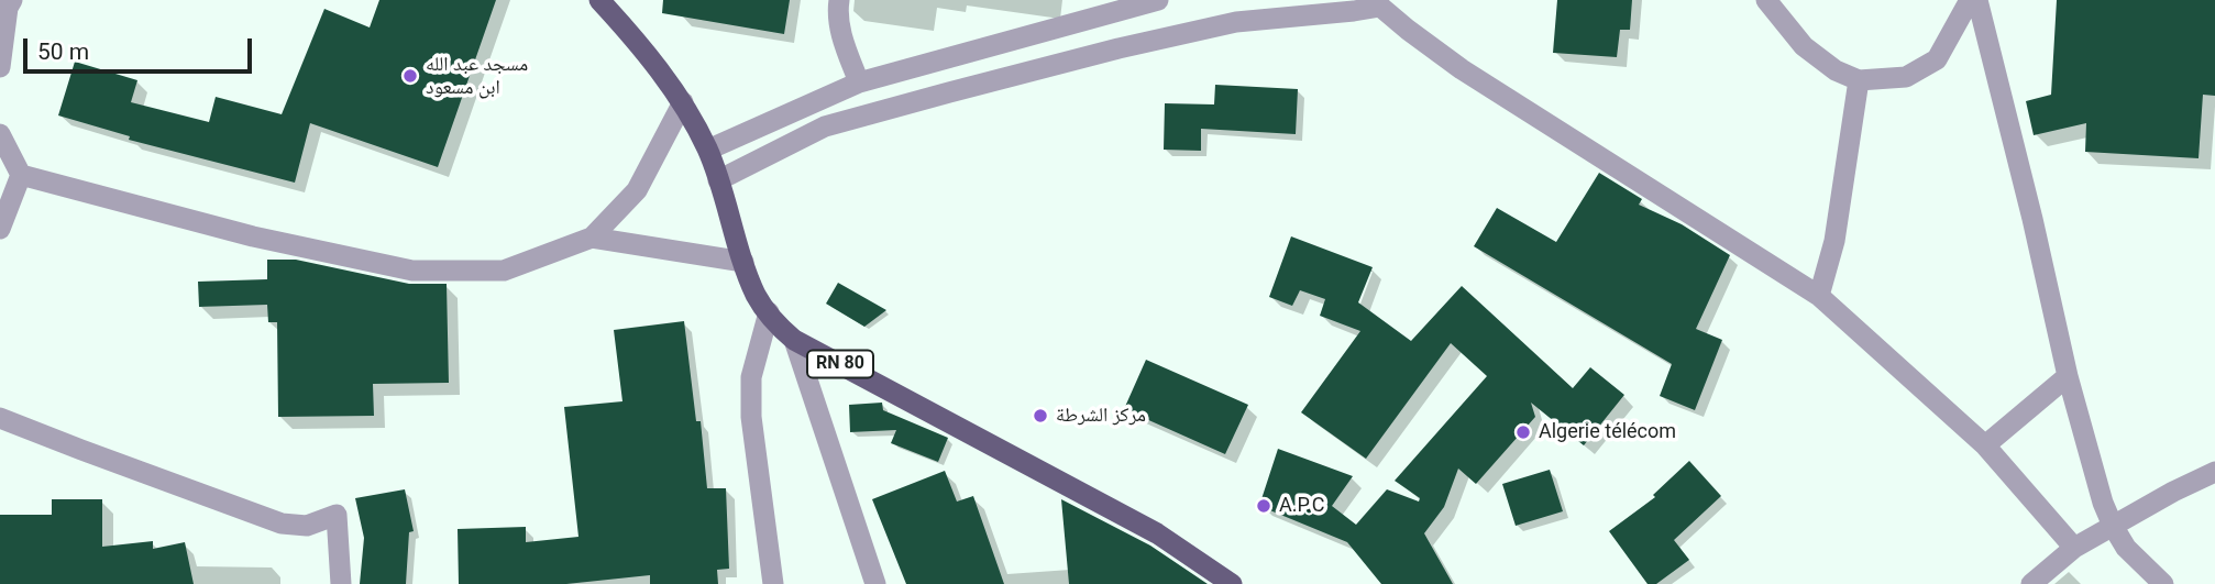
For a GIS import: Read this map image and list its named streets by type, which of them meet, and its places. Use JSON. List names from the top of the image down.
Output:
{
  "streets": {
    "main road": ["RN 80"]
  },
  "places": [
    "مسجد عبد الله ابن مسعود",
    "مركز الشرطة",
    "Algerie télécom",
    "A.P.C"
  ],
  "scale_bar": "50 m"
}
